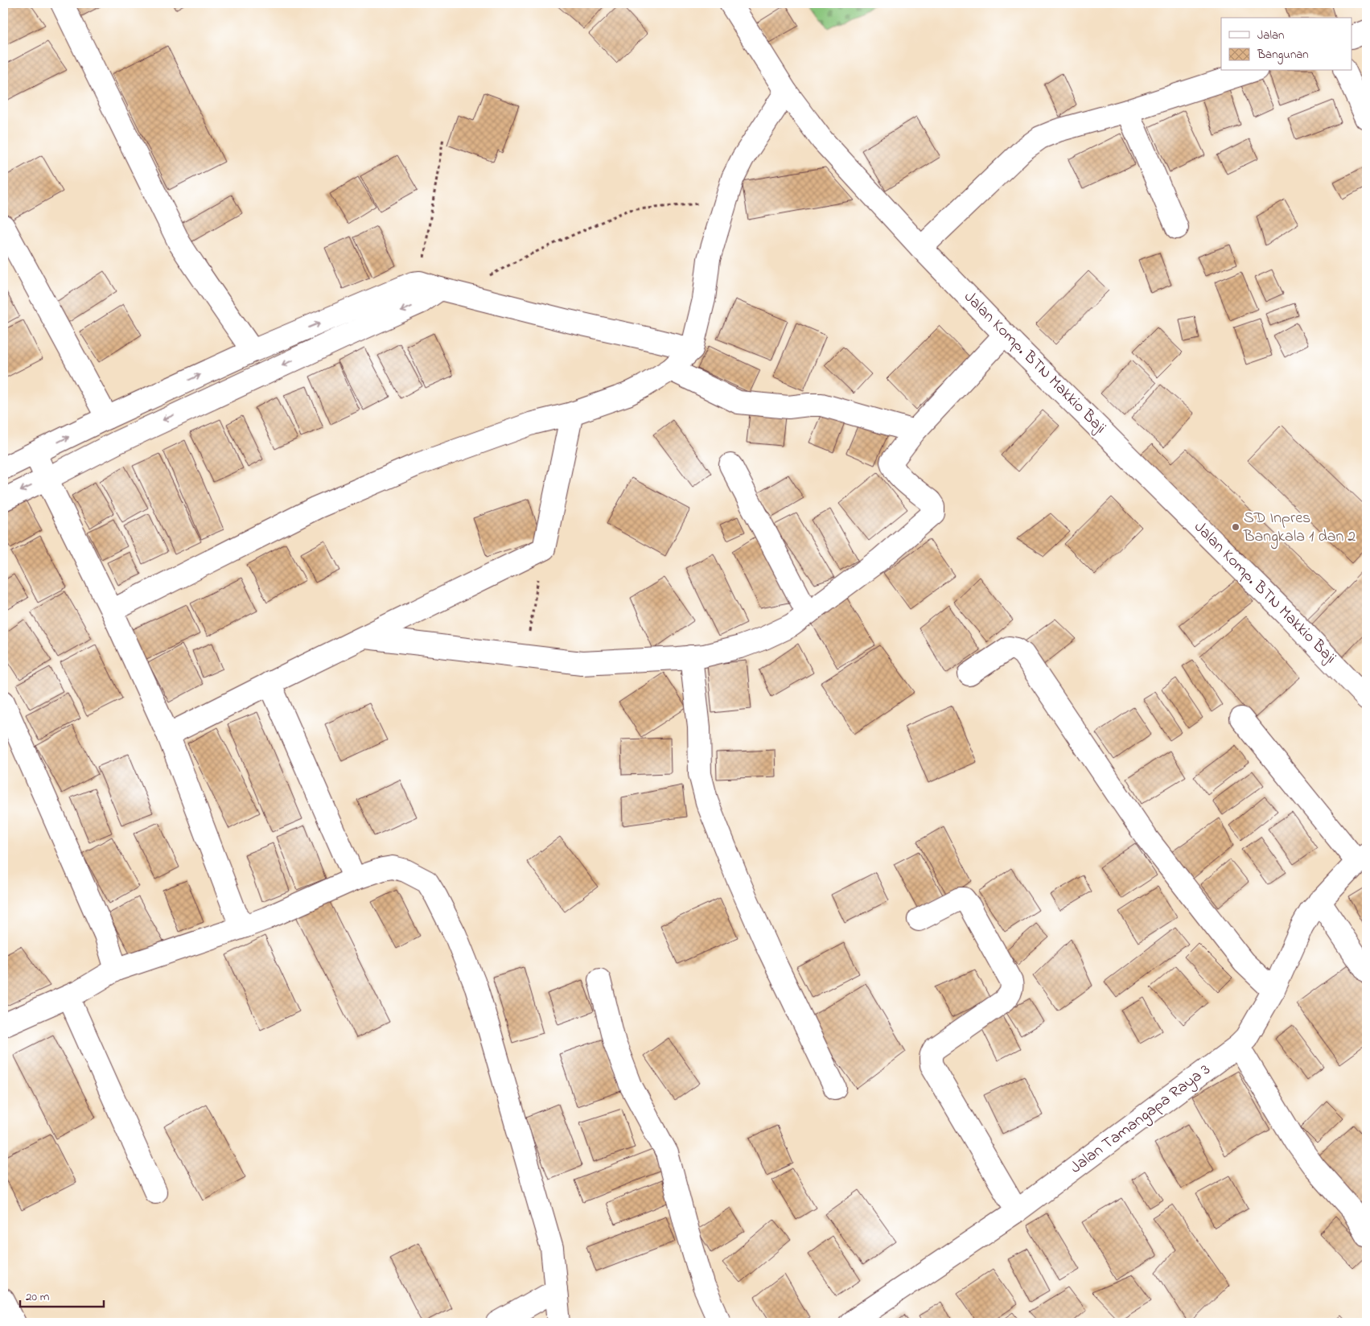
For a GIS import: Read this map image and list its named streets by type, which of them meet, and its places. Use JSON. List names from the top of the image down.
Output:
{
  "streets": {
    "street": ["Jalan Komp. BTN Makkio Baji", "Jalan Tamangapa Raya 3"]
  },
  "places": ["SD Inpres Bangkala 1 dan 2"],
  "legend": ["Jalan", "Bangunan"],
  "scale_bar": "20 m"
}
